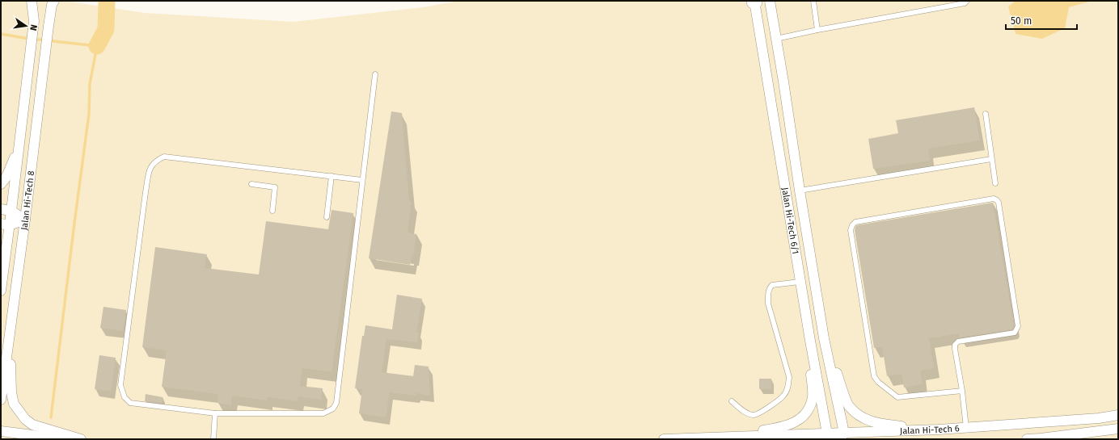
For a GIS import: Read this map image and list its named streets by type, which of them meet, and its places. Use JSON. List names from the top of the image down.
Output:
{
  "streets": {
    "street": ["Jalan Hi-Tech 8", "Jalan Hi-Tech 6/1", "Jalan Hi-Tech 6"]
  },
  "crossings": [
    ["Jalan Hi-Tech 6/1", "Jalan Hi-Tech 6"]
  ],
  "scale_bar": "50 m",
  "north": "right"
}
